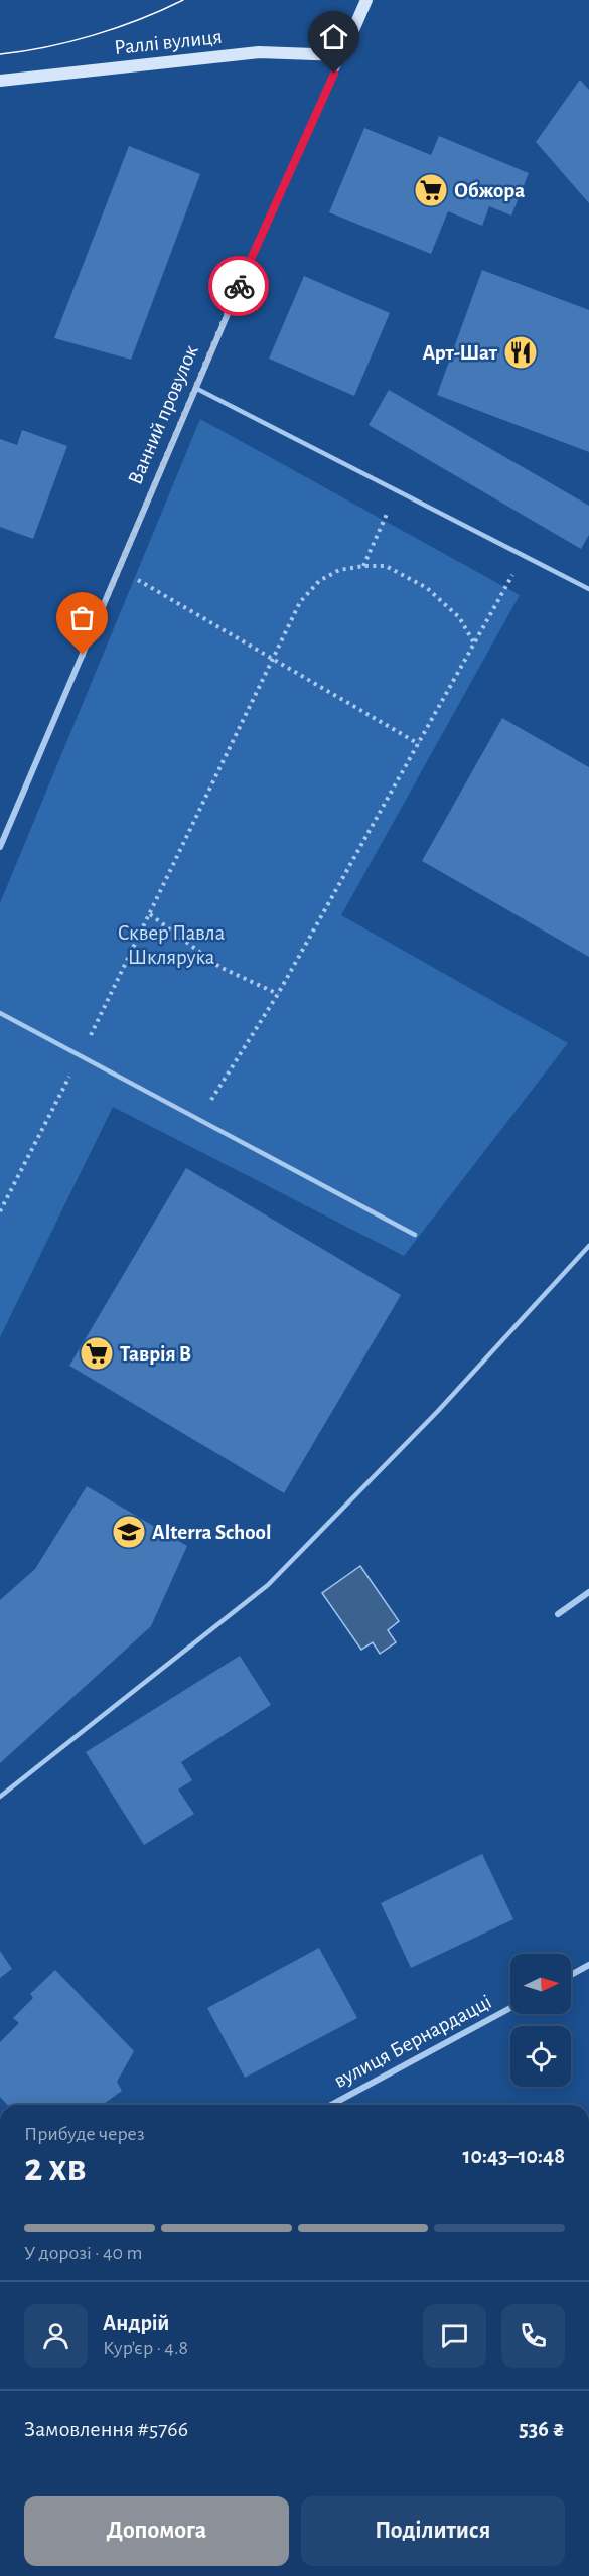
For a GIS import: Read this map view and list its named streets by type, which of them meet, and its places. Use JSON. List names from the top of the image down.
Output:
{
  "streets": {
    "main road": ["Раллі вулиця", "Ванний провулок"],
    "street": ["вулиця Бернардацці"]
  },
  "crossings": [
    ["Раллі вулиця", "Ванний провулок"]
  ],
  "parks": ["Сквер Павла Шклярука"],
  "places": {
    "supermarket": ["Обжора", "Таврія В"],
    "restaurant": ["Арт-Шат"],
    "school or university": ["Alterra School"]
  },
  "north": "right",
  "page": {
    "heading": ["2 хв", "Прибуде через", "10:43–10:48"],
    "panel": [
      "Андрій",
      "Кур’єр · 4.8",
      "Замовлення #5766",
      "536 ₴"
    ],
    "bar": "У дорозі · 40 m",
    "buttons": ["Допомога", "Поділитися"]
  }
}
